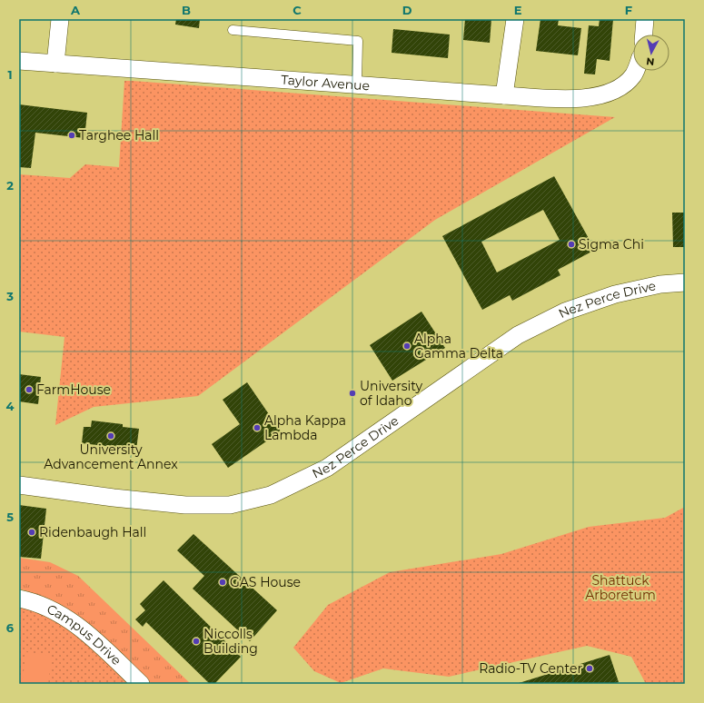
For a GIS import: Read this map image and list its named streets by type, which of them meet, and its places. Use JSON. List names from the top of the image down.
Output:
{
  "streets": {
    "street": ["Taylor Avenue", "Nez Perce Drive", "Campus Drive"]
  },
  "parks": ["Shattuck Arboretum"],
  "places": [
    "Targhee Hall",
    "Sigma Chi",
    "Alpha Gamma Delta",
    "FarmHouse",
    "University of Idaho",
    "Alpha Kappa Lambda",
    "University Advancement Annex",
    "Ridenbaugh Hall",
    "GAS House",
    "Niccolls Building",
    "Radio-TV Center"
  ],
  "north": "bottom",
  "grid": {
    "columns": [
      "A",
      "B",
      "C",
      "D",
      "E",
      "F"
    ],
    "rows": [
      "1",
      "2",
      "3",
      "4",
      "5",
      "6"
    ]
  }
}
